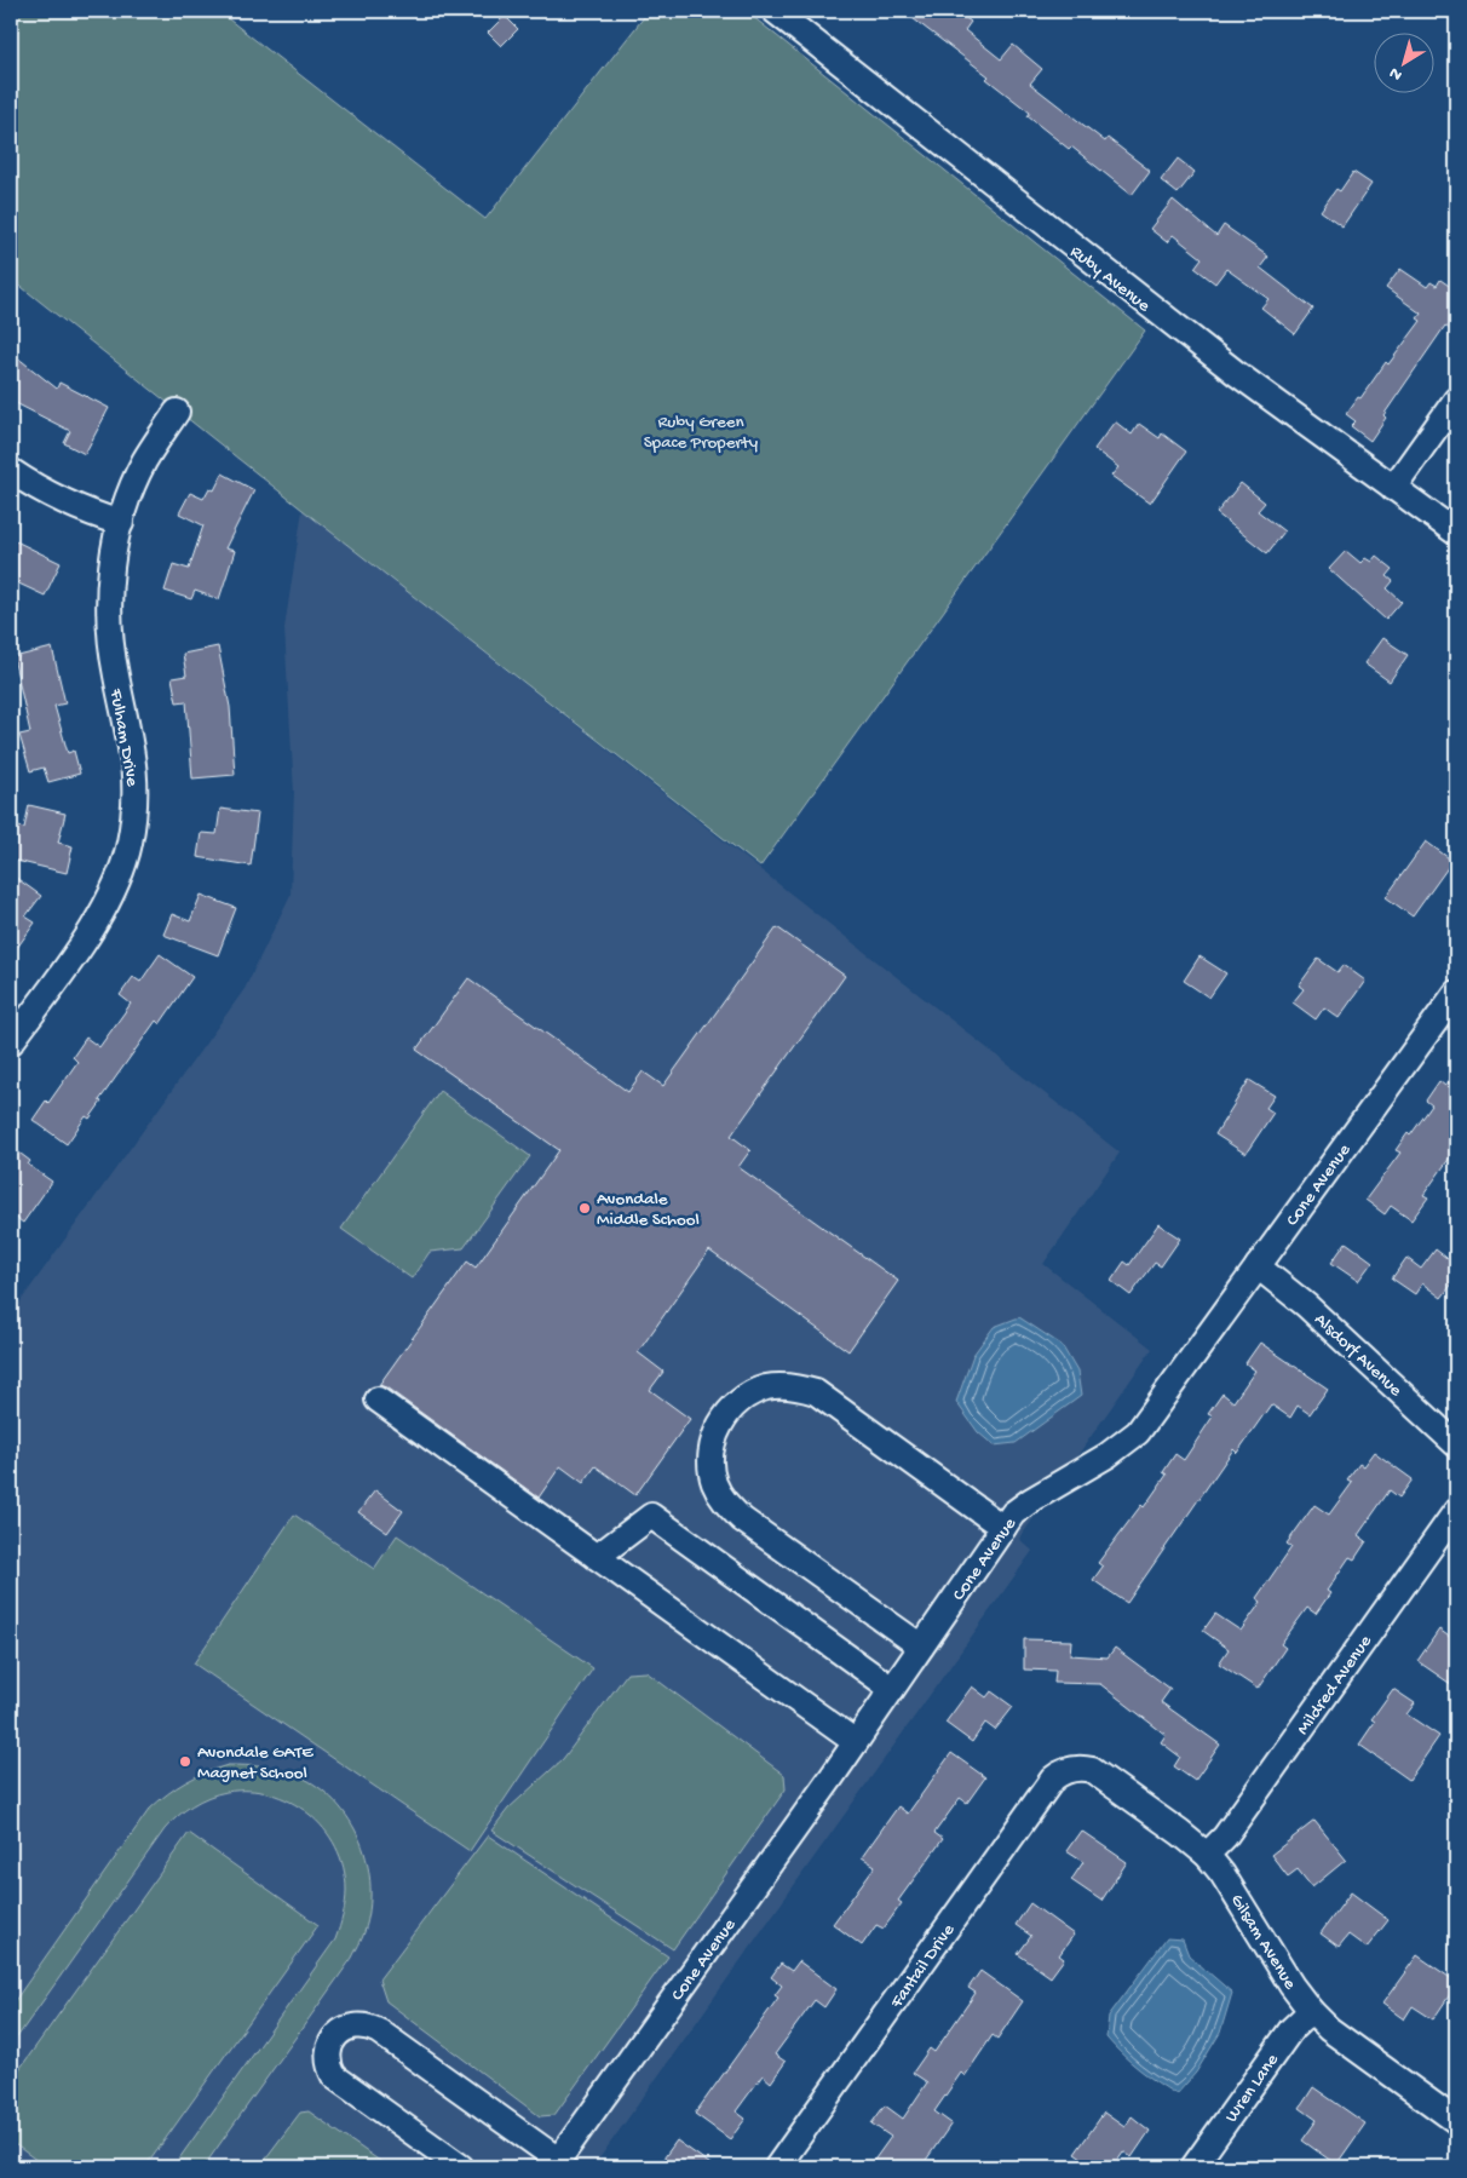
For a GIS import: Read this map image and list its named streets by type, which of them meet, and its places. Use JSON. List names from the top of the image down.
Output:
{
  "streets": {
    "street": [
      "Ruby Avenue",
      "Fulham Drive",
      "Cone Avenue",
      "Alsdorf Avenue",
      "Mildred Avenue",
      "Gilsam Avenue",
      "Fantail Drive",
      "Wren Lane"
    ]
  },
  "crossings": [
    ["Cone Avenue", "Alsdorf Avenue"],
    ["Mildred Avenue", "Gilsam Avenue"],
    ["Gilsam Avenue", "Fantail Drive"],
    ["Gilsam Avenue", "Wren Lane"]
  ],
  "parks": ["Ruby Green Space Property"],
  "places": ["Avondale Middle School", "Avondale GATE Magnet School"],
  "north": "bottom left"
}
